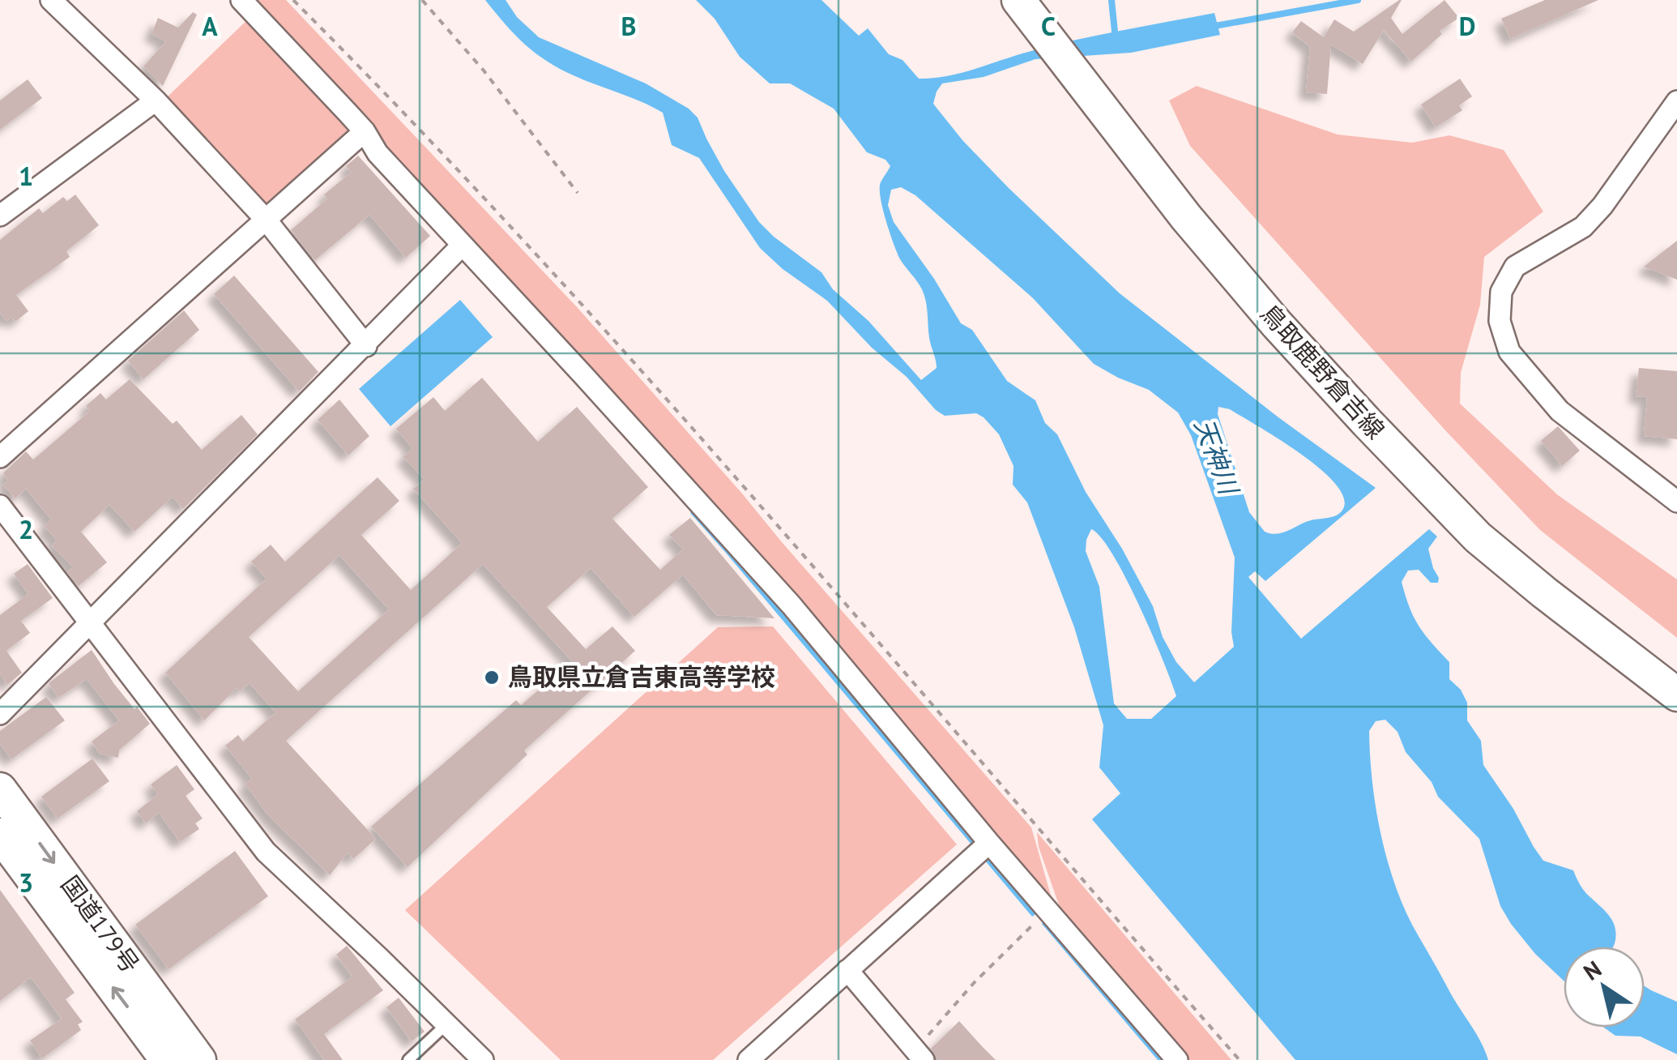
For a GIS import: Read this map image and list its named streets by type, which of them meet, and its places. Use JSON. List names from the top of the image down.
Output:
{
  "streets": {
    "main road": ["鳥取鹿野倉吉線", "国道179号"]
  },
  "water": ["天神川"],
  "places": ["鳥取県立倉吉東高等学校"],
  "north": "top left",
  "grid": {
    "columns": [
      "A",
      "B",
      "C",
      "D"
    ],
    "rows": ["1", "2", "3"]
  }
}
